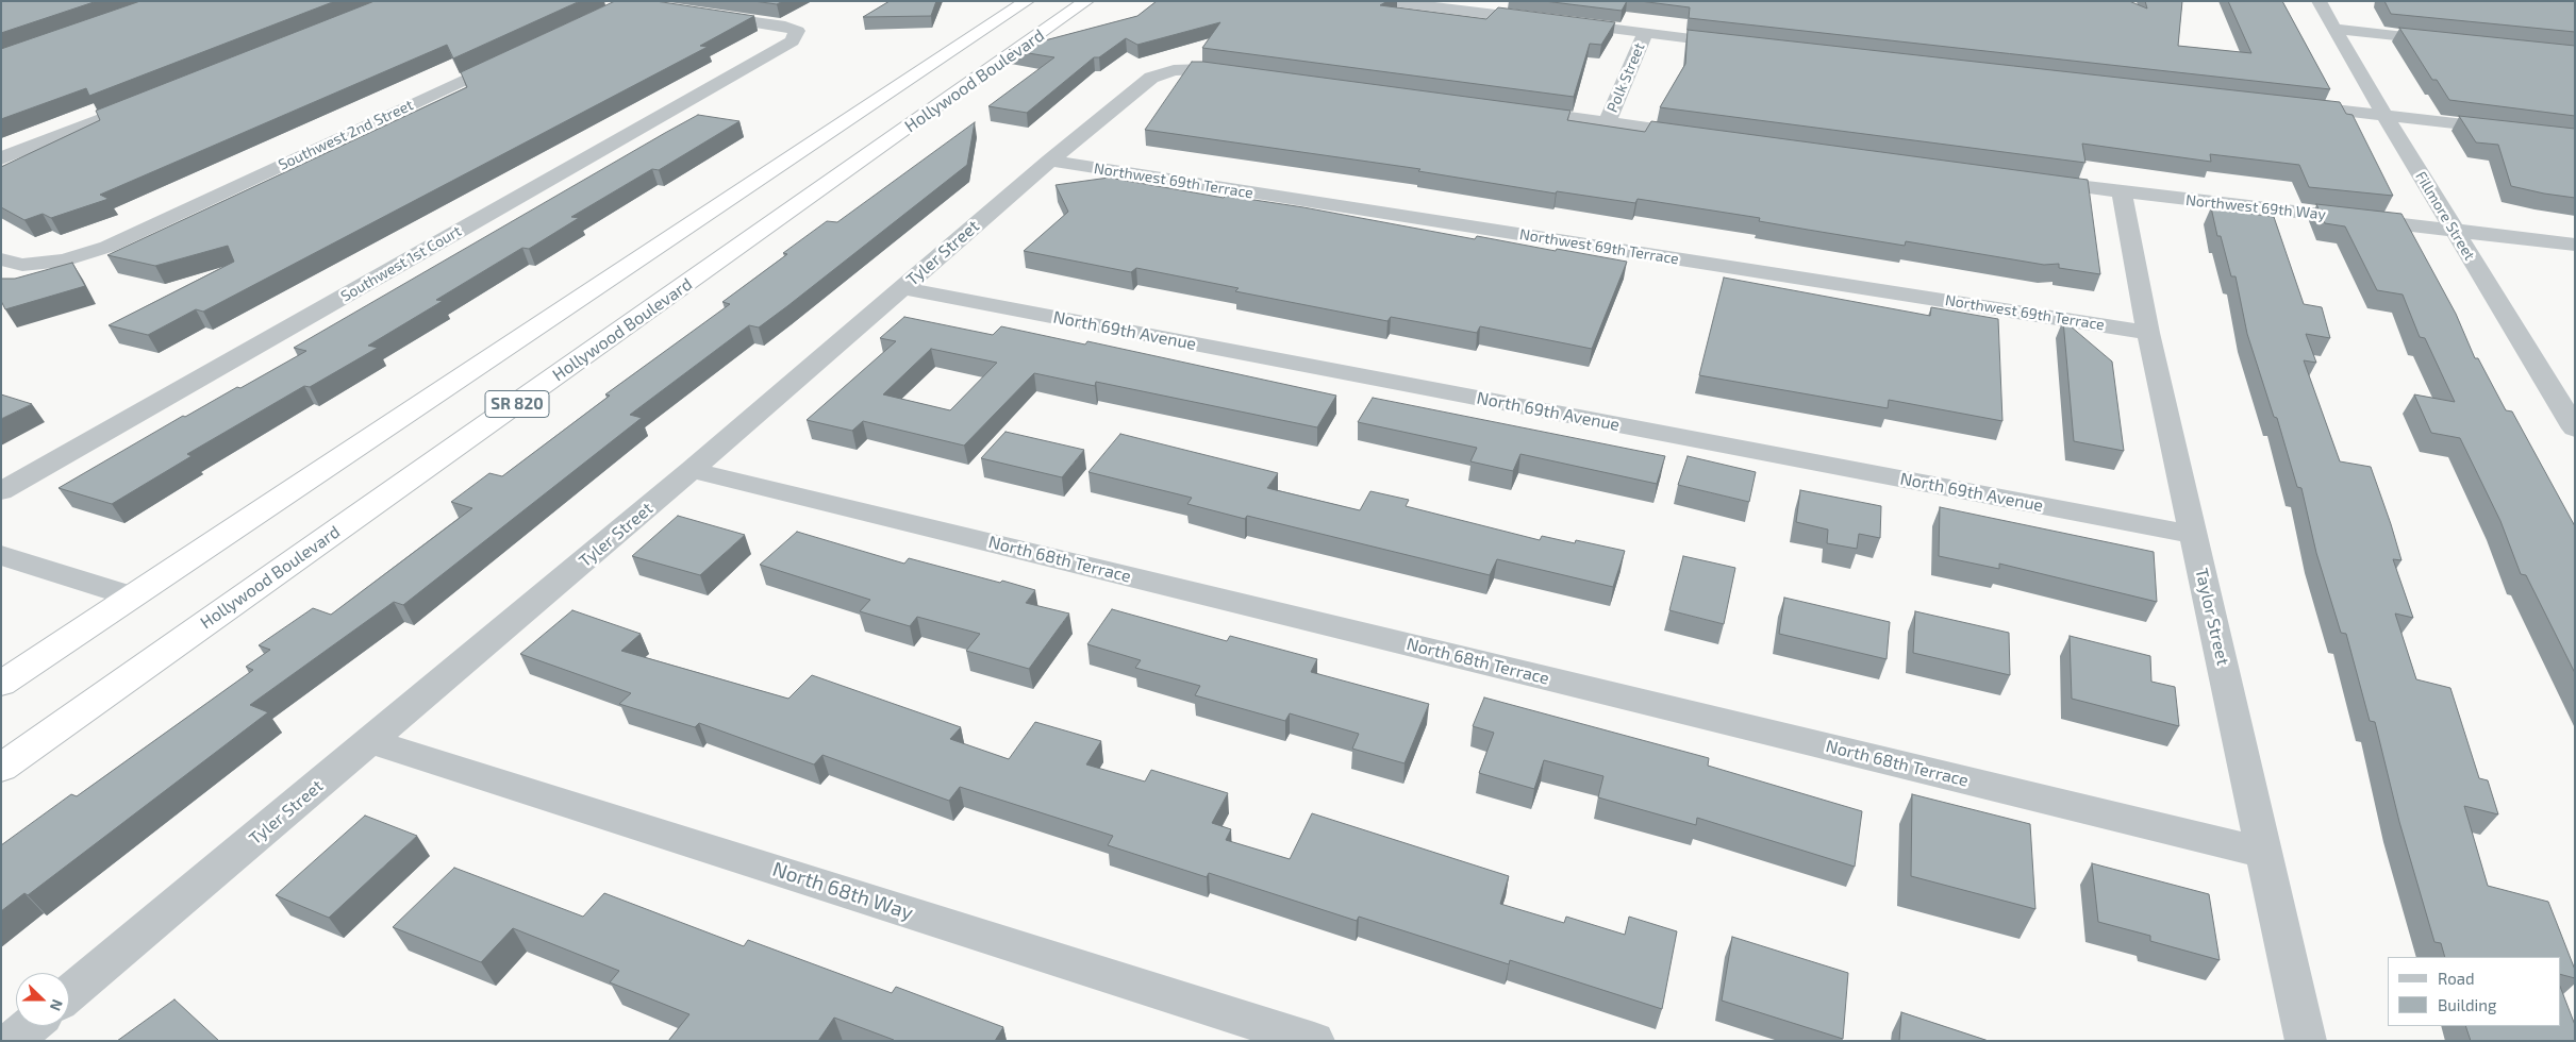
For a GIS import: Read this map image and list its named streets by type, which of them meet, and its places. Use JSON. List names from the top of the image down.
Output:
{
  "streets": {
    "highway": ["Hollywood Boulevard", "SR 820"],
    "street": [
      "Polk Street",
      "Southwest 2nd Street",
      "Northwest 69th Terrace",
      "Northwest 69th Way",
      "Fillmore Street",
      "Tyler Street",
      "Southwest 1st Court",
      "North 69th Avenue",
      "North 68th Terrace",
      "Taylor Street",
      "North 68th Way"
    ]
  },
  "crossings": [
    ["Northwest 69th Terrace", "Tyler Street"],
    ["Northwest 69th Terrace", "Taylor Street"],
    ["Northwest 69th Way", "Fillmore Street"],
    ["Northwest 69th Way", "Taylor Street"],
    ["Tyler Street", "North 69th Avenue"],
    ["Tyler Street", "North 68th Terrace"],
    ["Tyler Street", "North 68th Way"],
    ["North 69th Avenue", "Taylor Street"],
    ["North 68th Terrace", "Taylor Street"]
  ],
  "legend": ["Road", "Building"],
  "north": "right"
}
